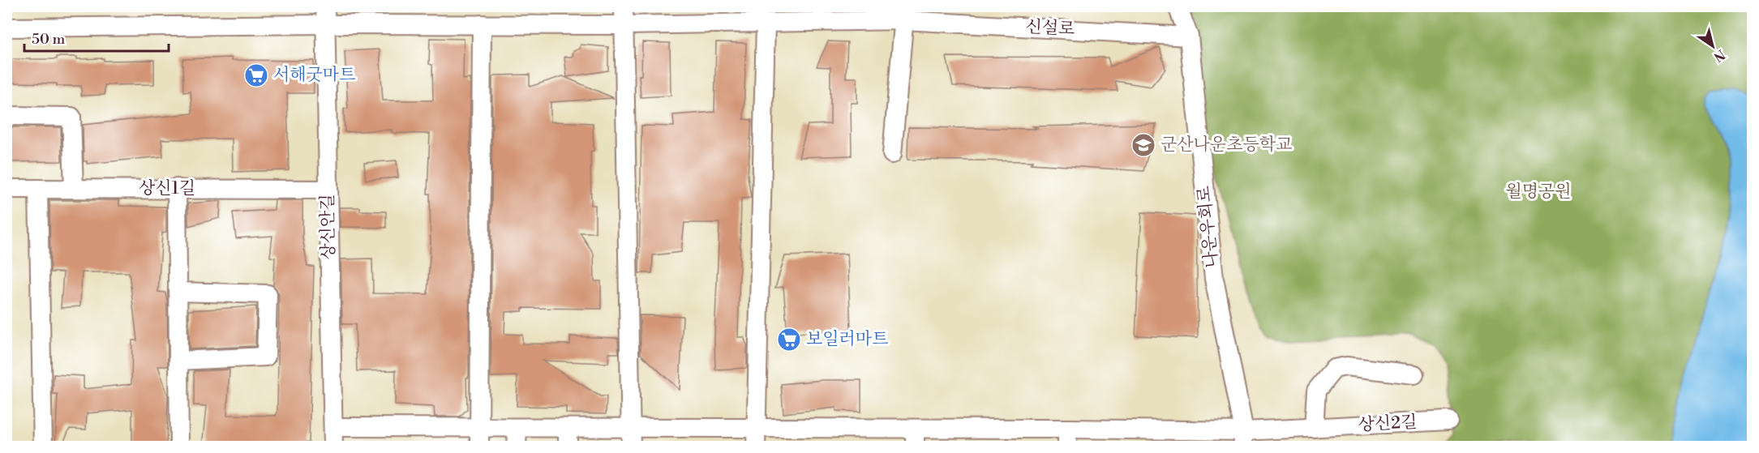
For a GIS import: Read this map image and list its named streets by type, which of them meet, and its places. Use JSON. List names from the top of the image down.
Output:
{
  "streets": {
    "street": [
      "신설로",
      "상신1길",
      "상신안길",
      "나운우회로",
      "상신2길"
    ]
  },
  "crossings": [
    ["신설로", "상신안길"],
    ["신설로", "나운우회로"],
    ["상신1길", "상신안길"],
    ["상신안길", "상신2길"],
    ["나운우회로", "상신2길"]
  ],
  "parks": ["월명공원"],
  "places": {
    "supermarket": ["서해굿마트", "보일러마트"],
    "school or university": ["군산나운초등학교"]
  },
  "scale_bar": "50 m",
  "north": "bottom right"
}
